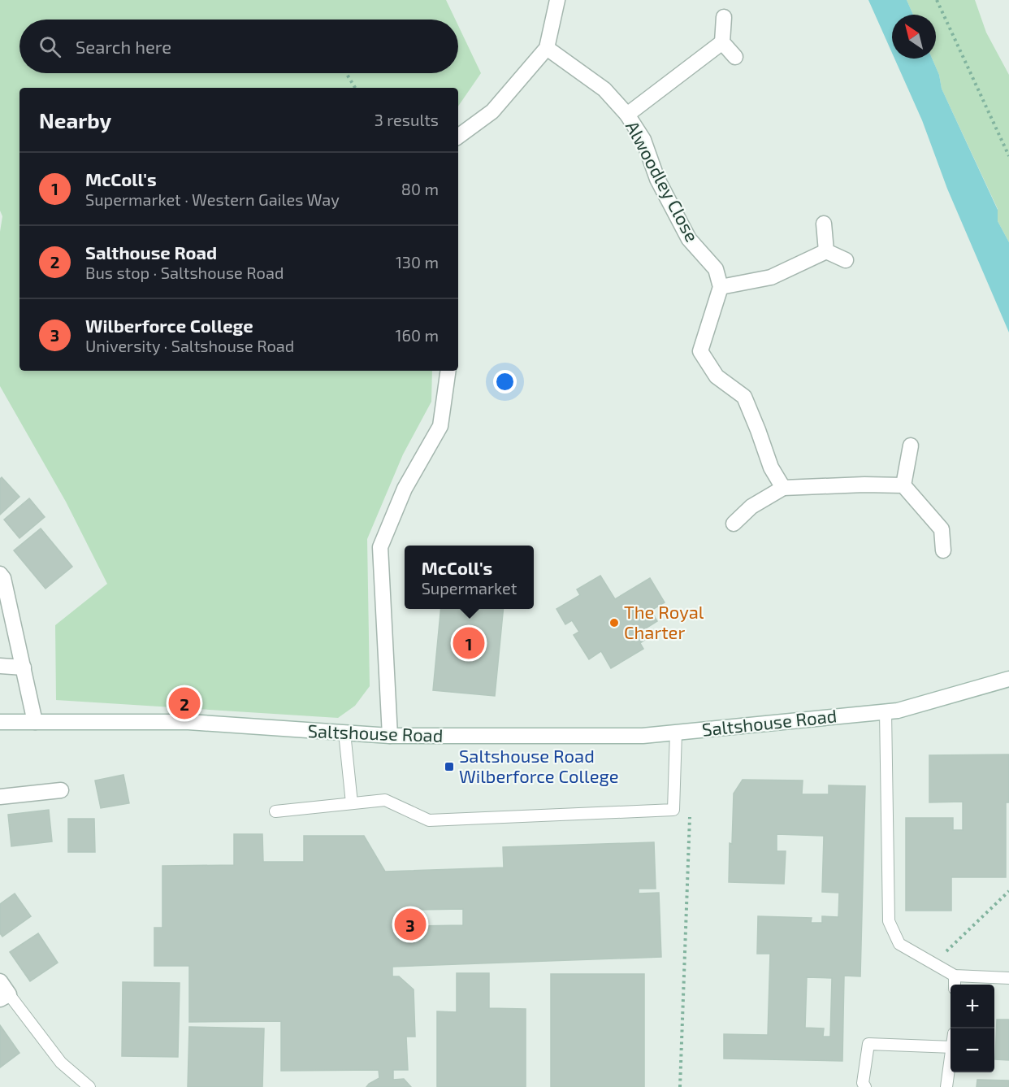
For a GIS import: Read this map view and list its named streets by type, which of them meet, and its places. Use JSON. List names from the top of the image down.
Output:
{
  "streets": {
    "street": ["Alwoodley Close", "Saltshouse Road"]
  },
  "places": {
    "other": ["The Royal Charter"],
    "transit": ["Saltshouse Road Wilberforce College"]
  },
  "north": "top left",
  "page": {
    "search": "Search here",
    "heading": ["Nearby", "3 results"],
    "list": [
      {
        "mark": "1",
        "name": "McColl's",
        "note": "Supermarket · Western Gailes Way",
        "value": "80 m"
      },
      {
        "mark": "2",
        "name": "Salthouse Road",
        "note": "Bus stop · Saltshouse Road",
        "value": "130 m"
      },
      {
        "mark": "3",
        "name": "Wilberforce College",
        "note": "University · Saltshouse Road",
        "value": "160 m"
      }
    ],
    "popup": ["McColl's", "Supermarket"],
    "pins": ["1", "2", "3"],
    "map_buttons": ["+", "−"]
  }
}
